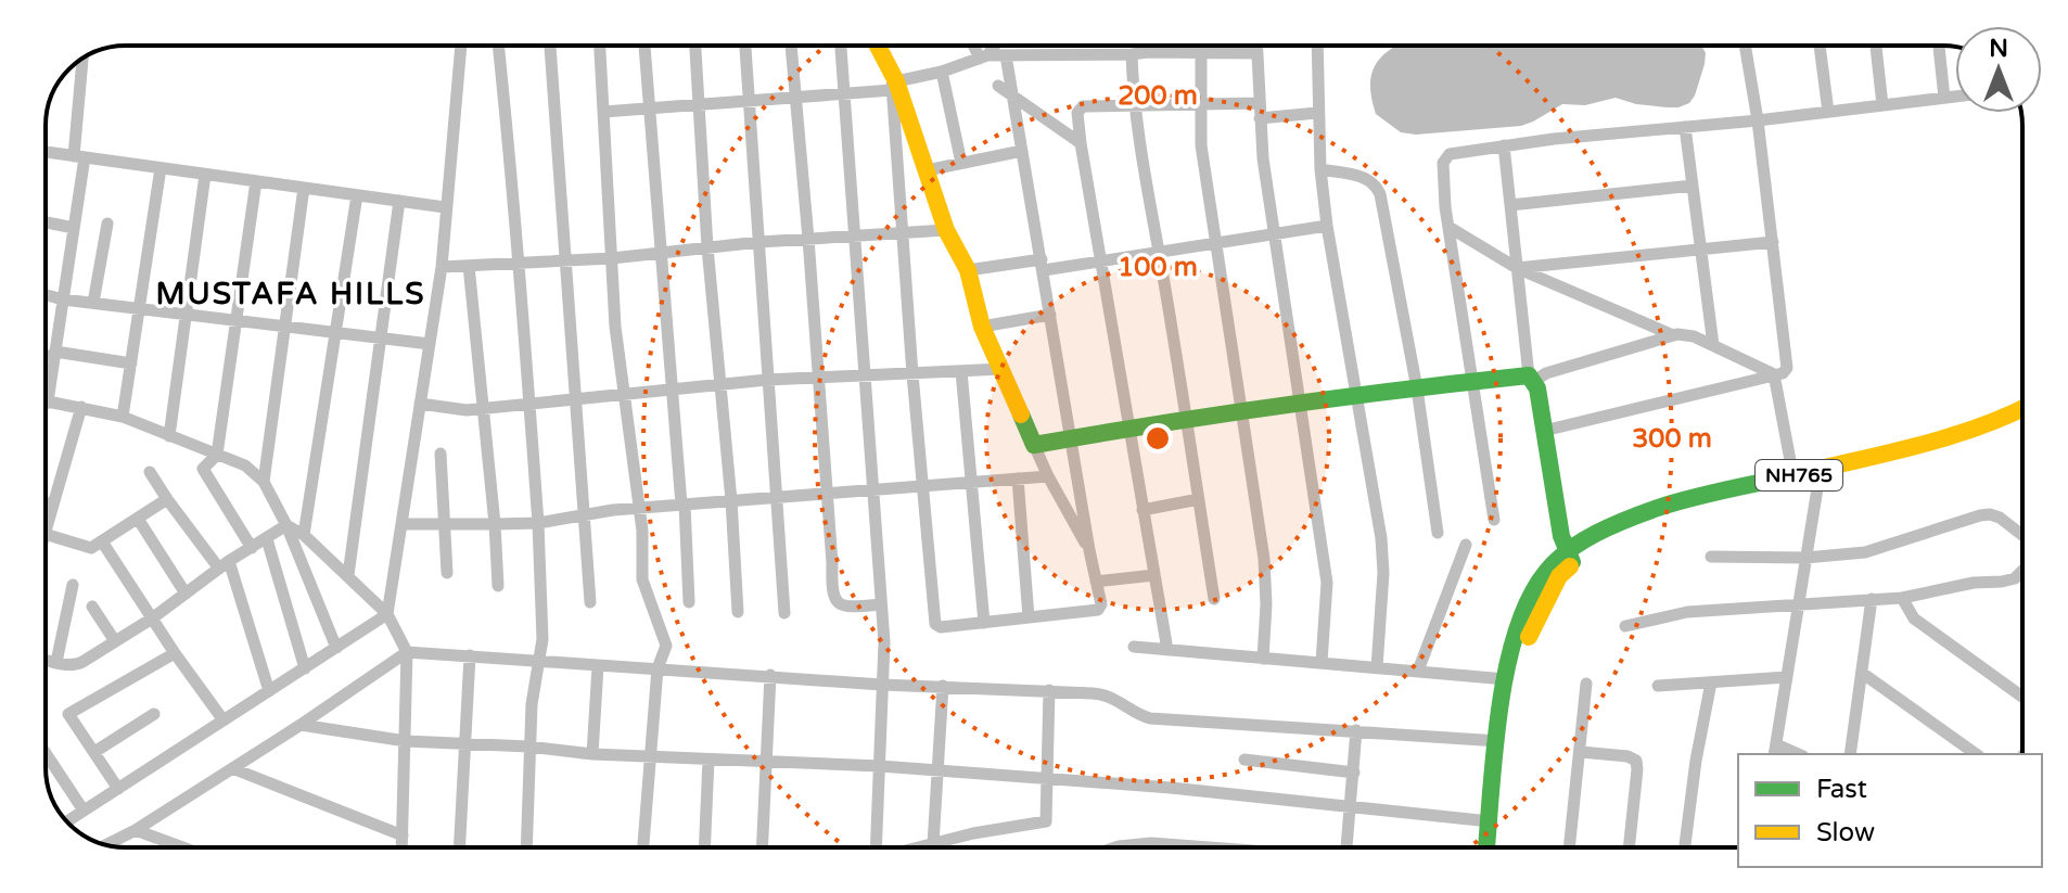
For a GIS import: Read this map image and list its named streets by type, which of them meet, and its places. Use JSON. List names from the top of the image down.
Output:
{
  "streets": {
    "main road": ["NH765"]
  },
  "districts": ["MUSTAFA HILLS"],
  "legend": ["Fast", "Slow"],
  "north": "top",
  "rings": ["200 m", "100 m", "300 m"]
}
